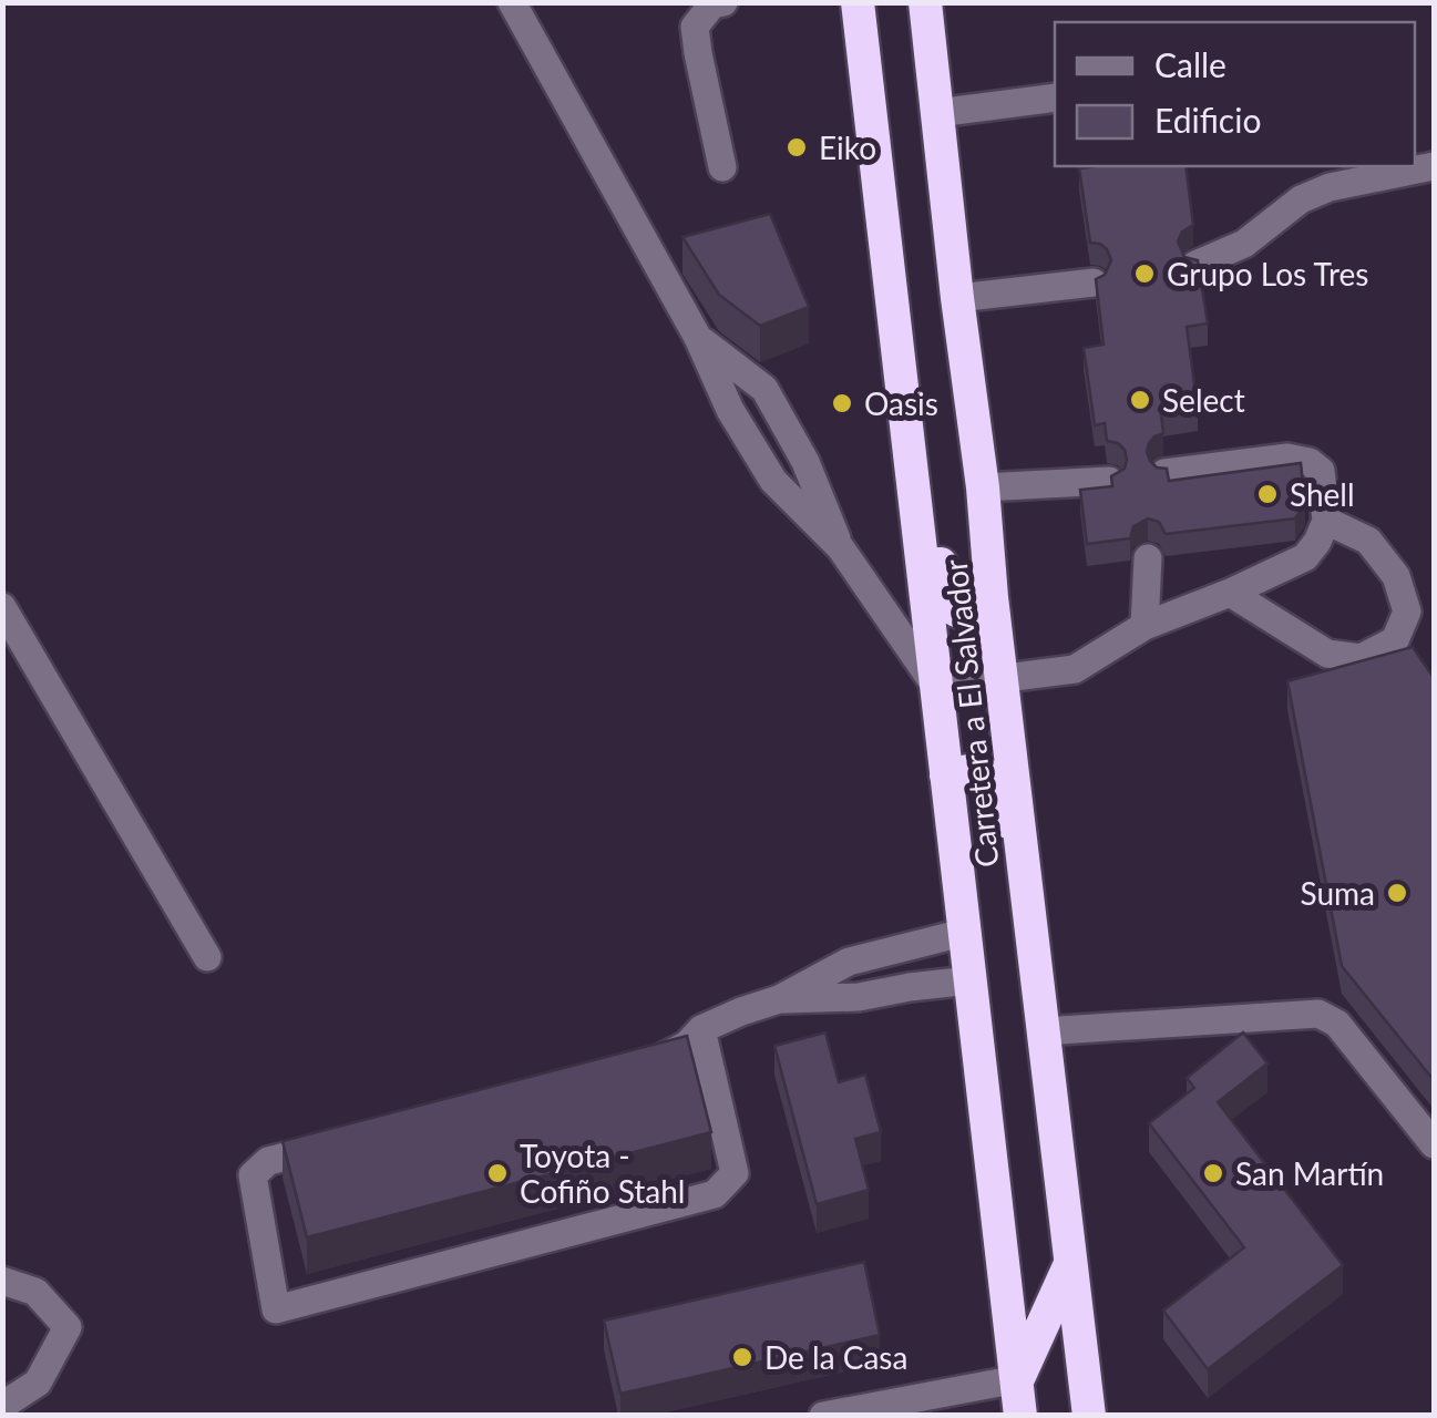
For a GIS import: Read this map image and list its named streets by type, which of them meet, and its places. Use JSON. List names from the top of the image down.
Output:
{
  "streets": {
    "highway": ["Carretera a El Salvador"]
  },
  "places": [
    "Eiko",
    "Grupo Los Tres",
    "Select",
    "Oasis",
    "Shell",
    "Suma",
    "Toyota - Cofiño Stahl",
    "San Martín",
    "De la Casa"
  ],
  "legend": ["Calle", "Edificio"]
}
